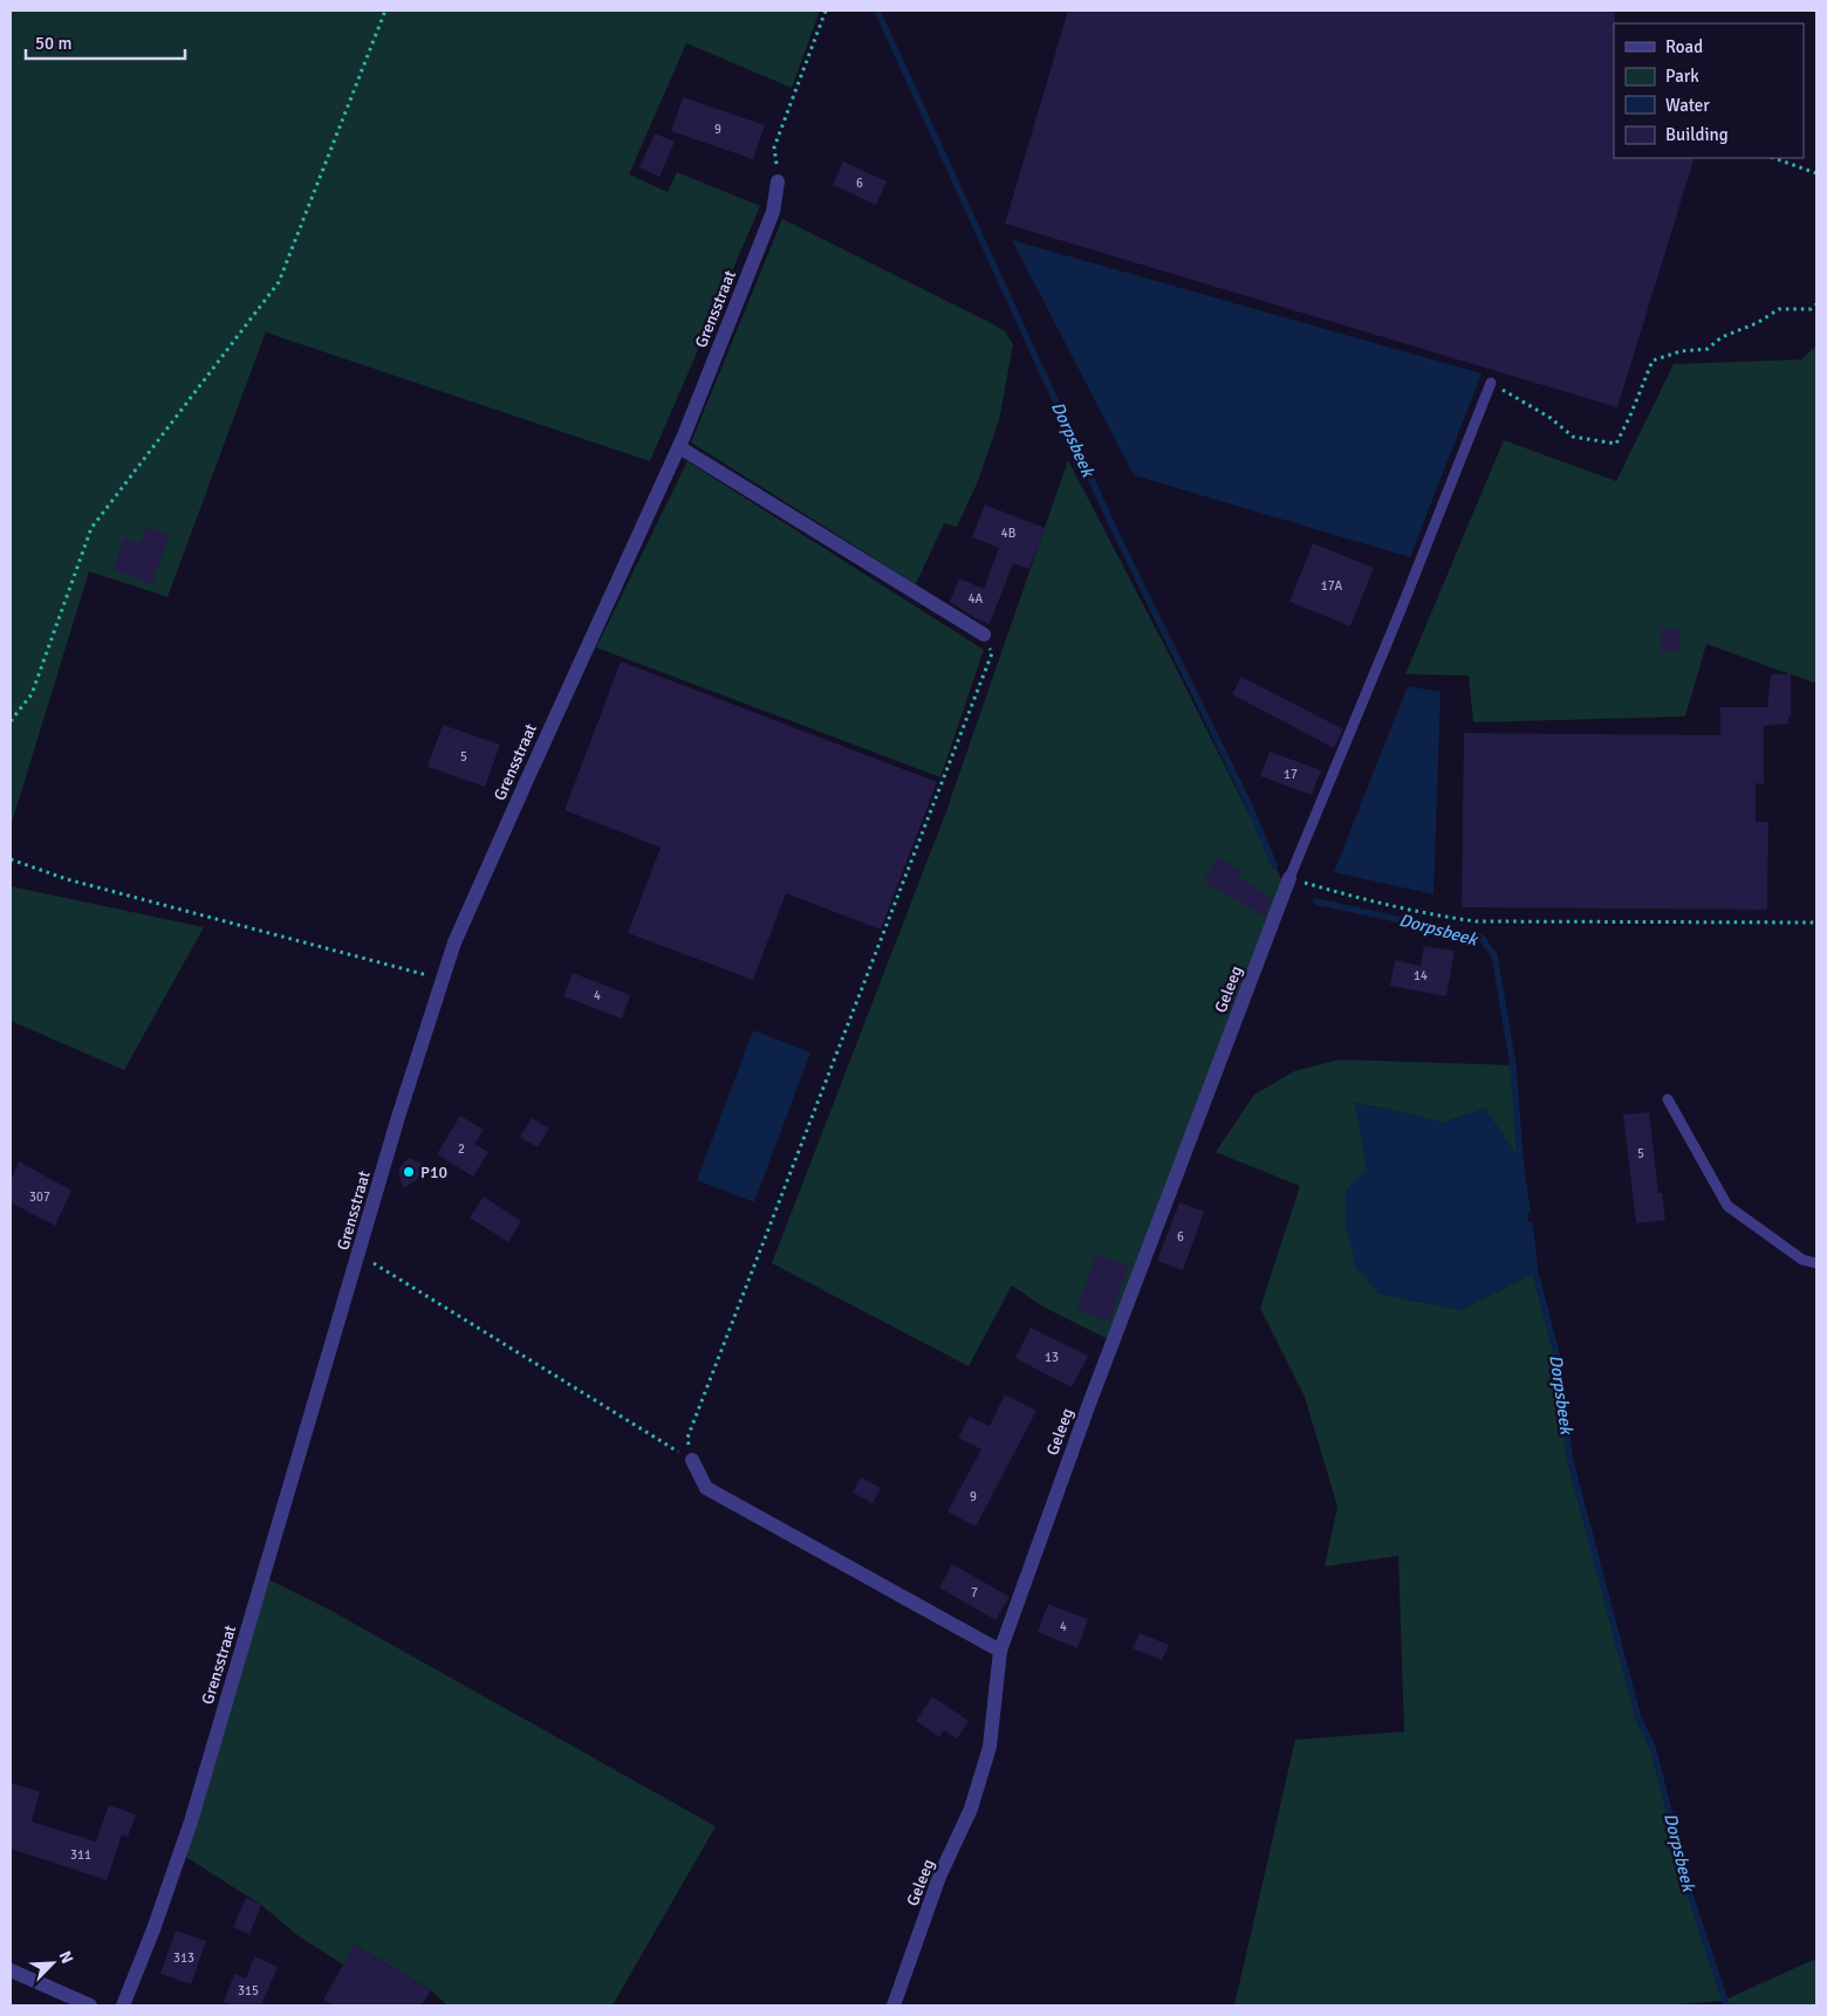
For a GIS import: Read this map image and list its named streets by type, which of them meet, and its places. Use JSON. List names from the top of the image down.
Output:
{
  "streets": {
    "street": ["Grensstraat", "Geleeg"]
  },
  "water": ["Dorpsbeek"],
  "places": ["P10"],
  "house_numbers": [
    "9",
    "6",
    "4B",
    "17A",
    "4A",
    "5",
    "17",
    "14",
    "4",
    "2",
    "5",
    "307",
    "6",
    "13",
    "9",
    "7",
    "4",
    "311",
    "313",
    "315"
  ],
  "legend": [
    "Road",
    "Park",
    "Water",
    "Building"
  ],
  "scale_bar": "50 m",
  "north": "top right"
}
